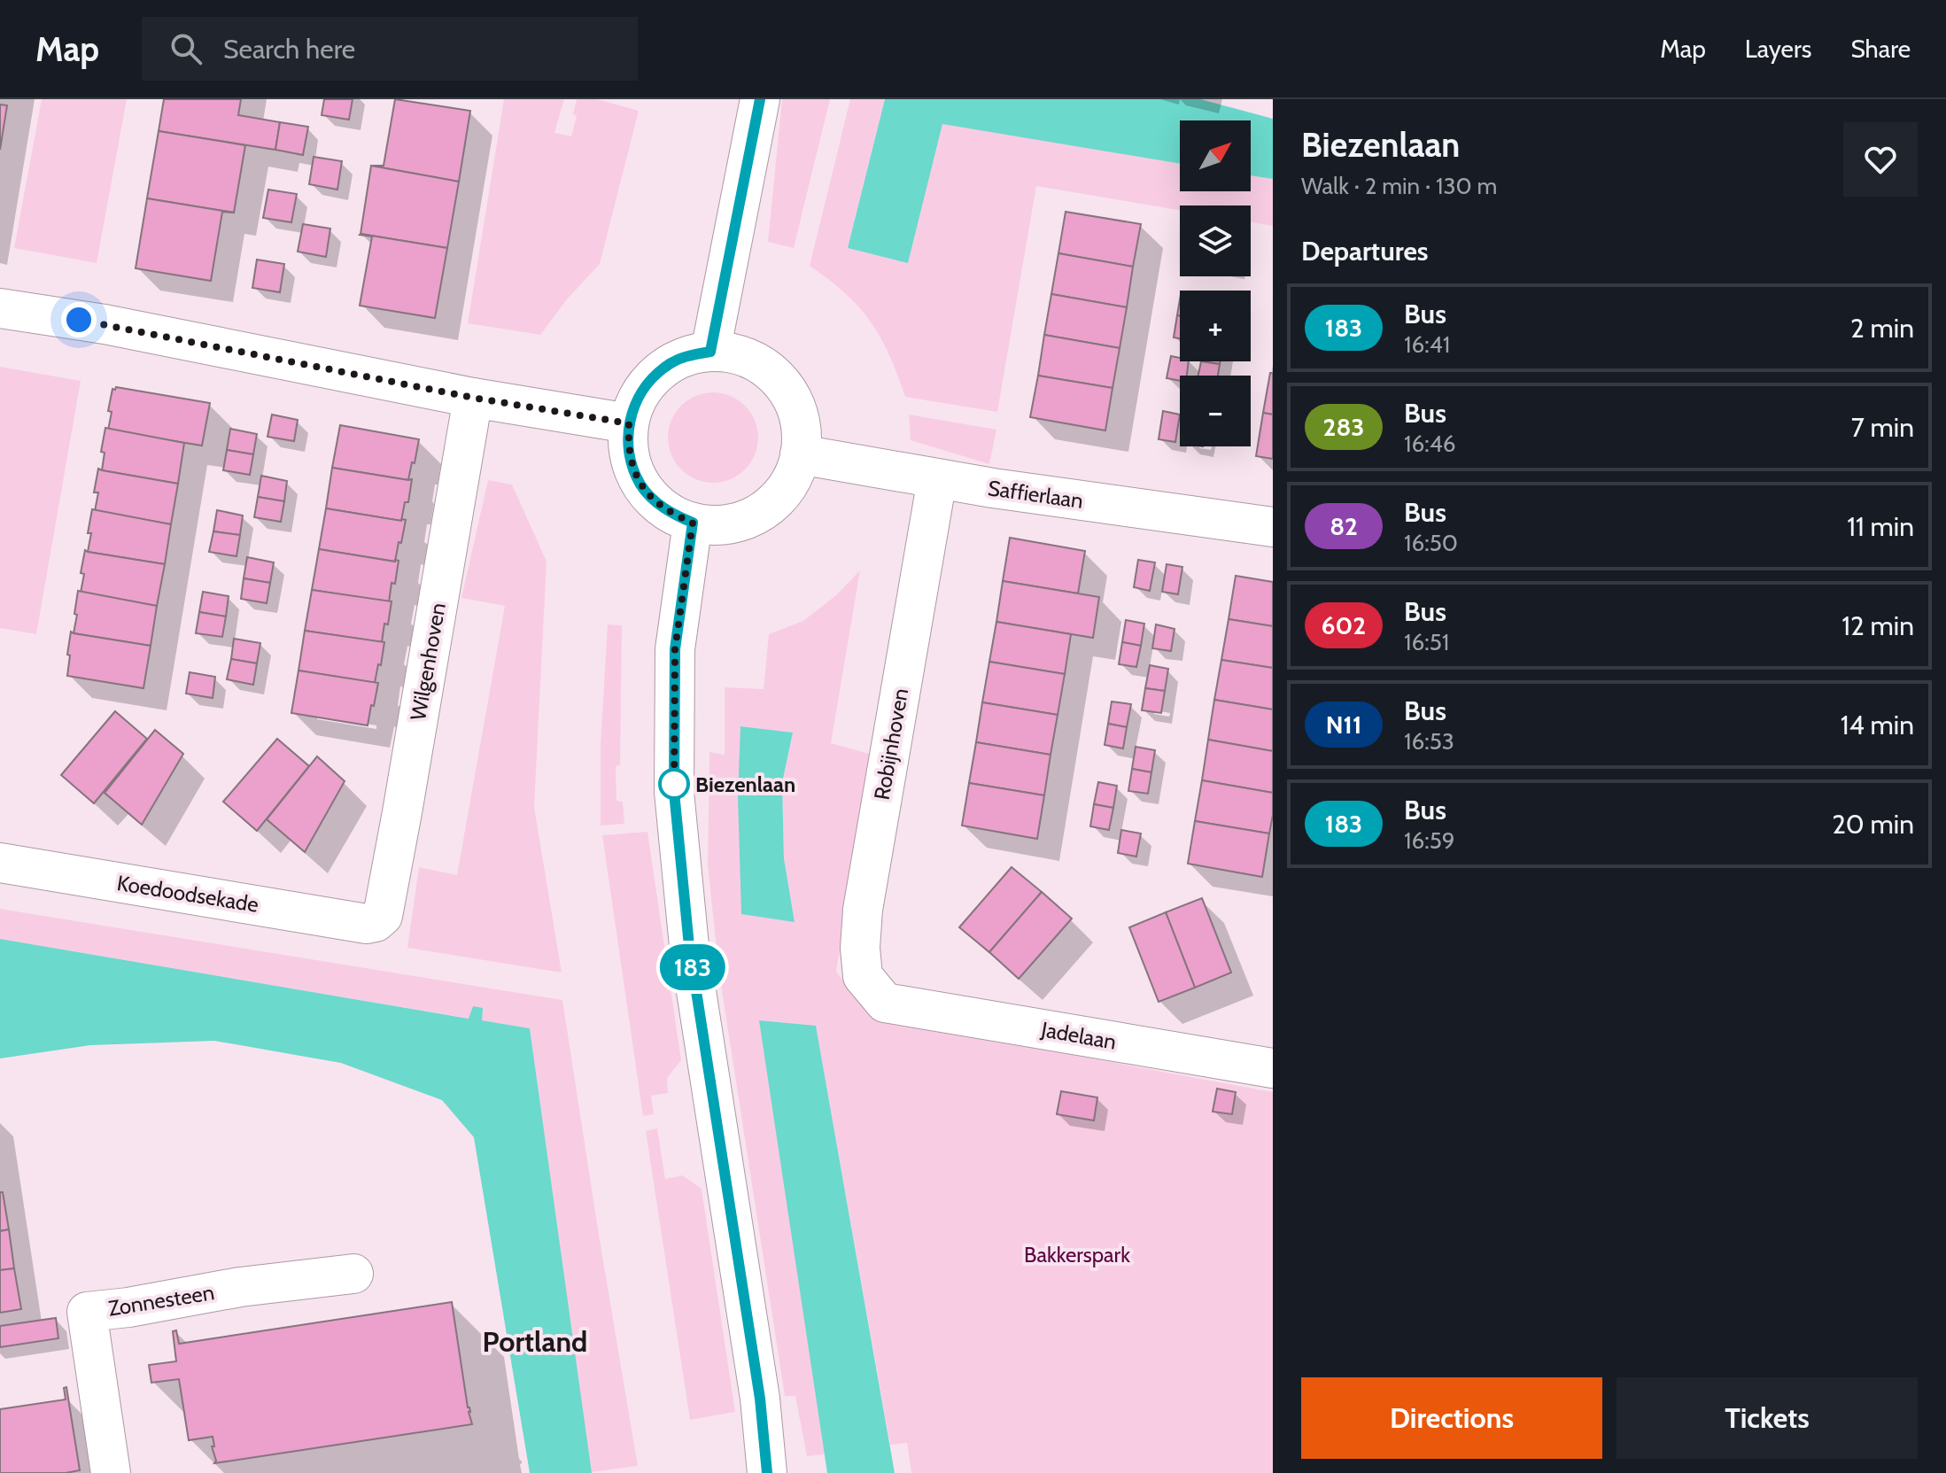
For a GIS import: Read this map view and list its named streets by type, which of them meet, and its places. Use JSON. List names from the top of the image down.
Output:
{
  "streets": {
    "street": [
      "Saffierlaan",
      "Wilgenhoven",
      "Robijnhoven",
      "Koedoodsekade",
      "Jadelaan",
      "Zonnesteen"
    ]
  },
  "crossings": [
    ["Saffierlaan", "Robijnhoven"],
    ["Wilgenhoven", "Koedoodsekade"],
    ["Robijnhoven", "Jadelaan"]
  ],
  "districts": ["Portland"],
  "parks": ["Bakkerspark"],
  "places": ["Biezenlaan"],
  "lines": ["bus line 183"],
  "north": "top right",
  "page": {
    "header": "Map",
    "search": "Search here",
    "nav": ["Map", "Layers", "Share"],
    "on_map": "183",
    "heading": [
      ["Biezenlaan", "Walk · 2 min · 130 m"],
      "Departures"
    ],
    "map_buttons": ["+", "−"],
    "list": [
      {
        "mark": "183",
        "name": "Bus",
        "note": "16:41",
        "value": "2 min"
      },
      {
        "mark": "283",
        "name": "Bus",
        "note": "16:46",
        "value": "7 min"
      },
      {
        "mark": "82",
        "name": "Bus",
        "note": "16:50",
        "value": "11 min"
      },
      {
        "mark": "602",
        "name": "Bus",
        "note": "16:51",
        "value": "12 min"
      },
      {
        "mark": "N11",
        "name": "Bus",
        "note": "16:53",
        "value": "14 min"
      },
      {
        "mark": "183",
        "name": "Bus",
        "note": "16:59",
        "value": "20 min"
      }
    ],
    "buttons": ["Directions", "Tickets"]
  }
}
